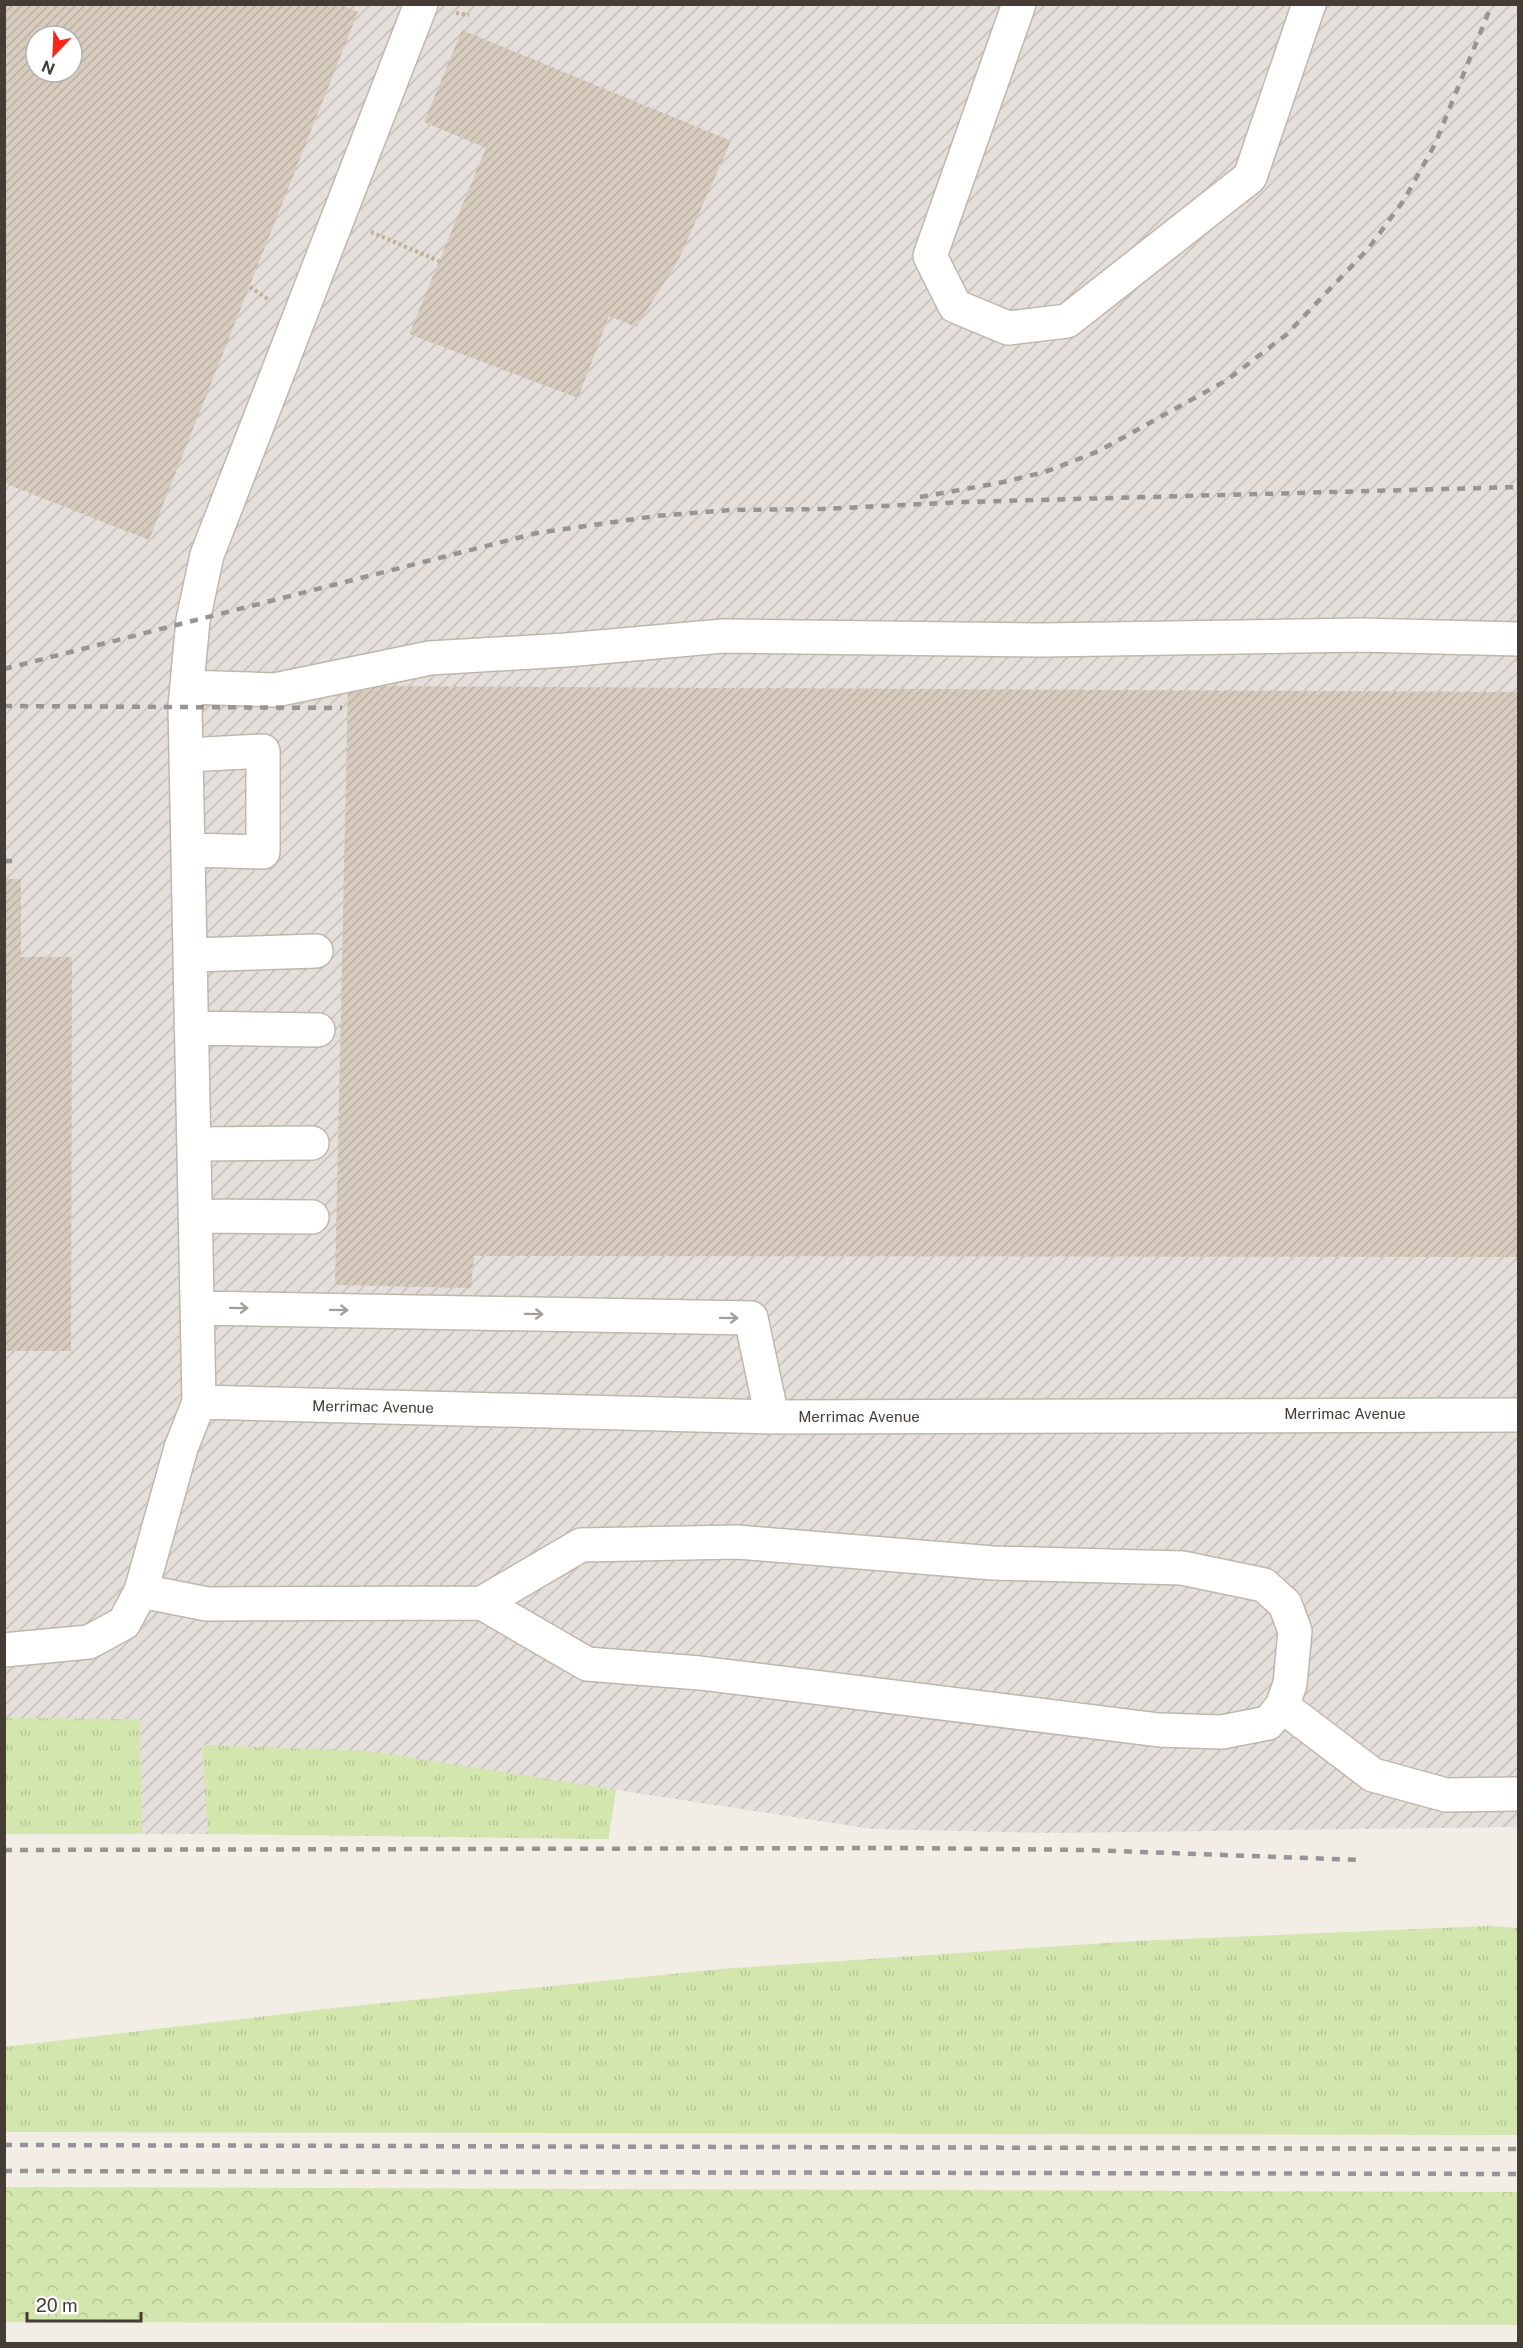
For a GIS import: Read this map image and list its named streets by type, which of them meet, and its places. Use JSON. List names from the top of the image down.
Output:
{
  "streets": {
    "street": ["Merrimac Avenue"]
  },
  "scale_bar": "20 m",
  "north": "bottom left"
}
